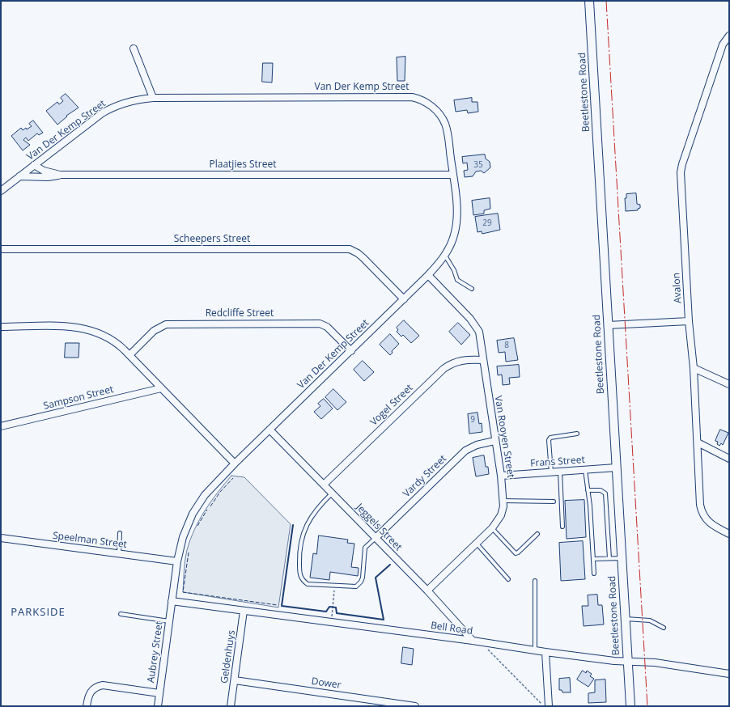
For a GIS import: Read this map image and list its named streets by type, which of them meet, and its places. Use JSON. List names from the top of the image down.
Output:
{
  "streets": {
    "street": [
      "Van Der Kemp Street",
      "Beetlestone Road",
      "Plaatjies Street",
      "Scheepers Street",
      "Avalon",
      "Redcliffe Street",
      "Sampson Street",
      "Vogel Street",
      "Van Rooyen Street",
      "Frans Street",
      "Vardy Street",
      "Jeggels Street",
      "Speelman Street",
      "Bell Road",
      "Aubrey Street",
      "Geldenhuys",
      "Dower"
    ]
  },
  "crossings": [
    ["Van Der Kemp Street", "Plaatjies Street"],
    ["Van Der Kemp Street", "Scheepers Street"],
    ["Van Der Kemp Street", "Redcliffe Street"],
    ["Van Der Kemp Street", "Van Rooyen Street"],
    ["Van Der Kemp Street", "Jeggels Street"],
    ["Van Der Kemp Street", "Speelman Street"],
    ["Van Der Kemp Street", "Bell Road"],
    ["Van Der Kemp Street", "Aubrey Street"],
    ["Beetlestone Road", "Frans Street"],
    ["Beetlestone Road", "Bell Road"],
    ["Vogel Street", "Van Rooyen Street"],
    ["Vogel Street", "Jeggels Street"],
    ["Van Rooyen Street", "Frans Street"],
    ["Van Rooyen Street", "Vardy Street"],
    ["Van Rooyen Street", "Jeggels Street"],
    ["Vardy Street", "Jeggels Street"],
    ["Jeggels Street", "Bell Road"],
    ["Bell Road", "Aubrey Street"],
    ["Bell Road", "Geldenhuys"],
    ["Geldenhuys", "Dower"]
  ],
  "districts": ["PARKSIDE"],
  "house_numbers": [
    "35",
    "29",
    "8",
    "9"
  ]
}
